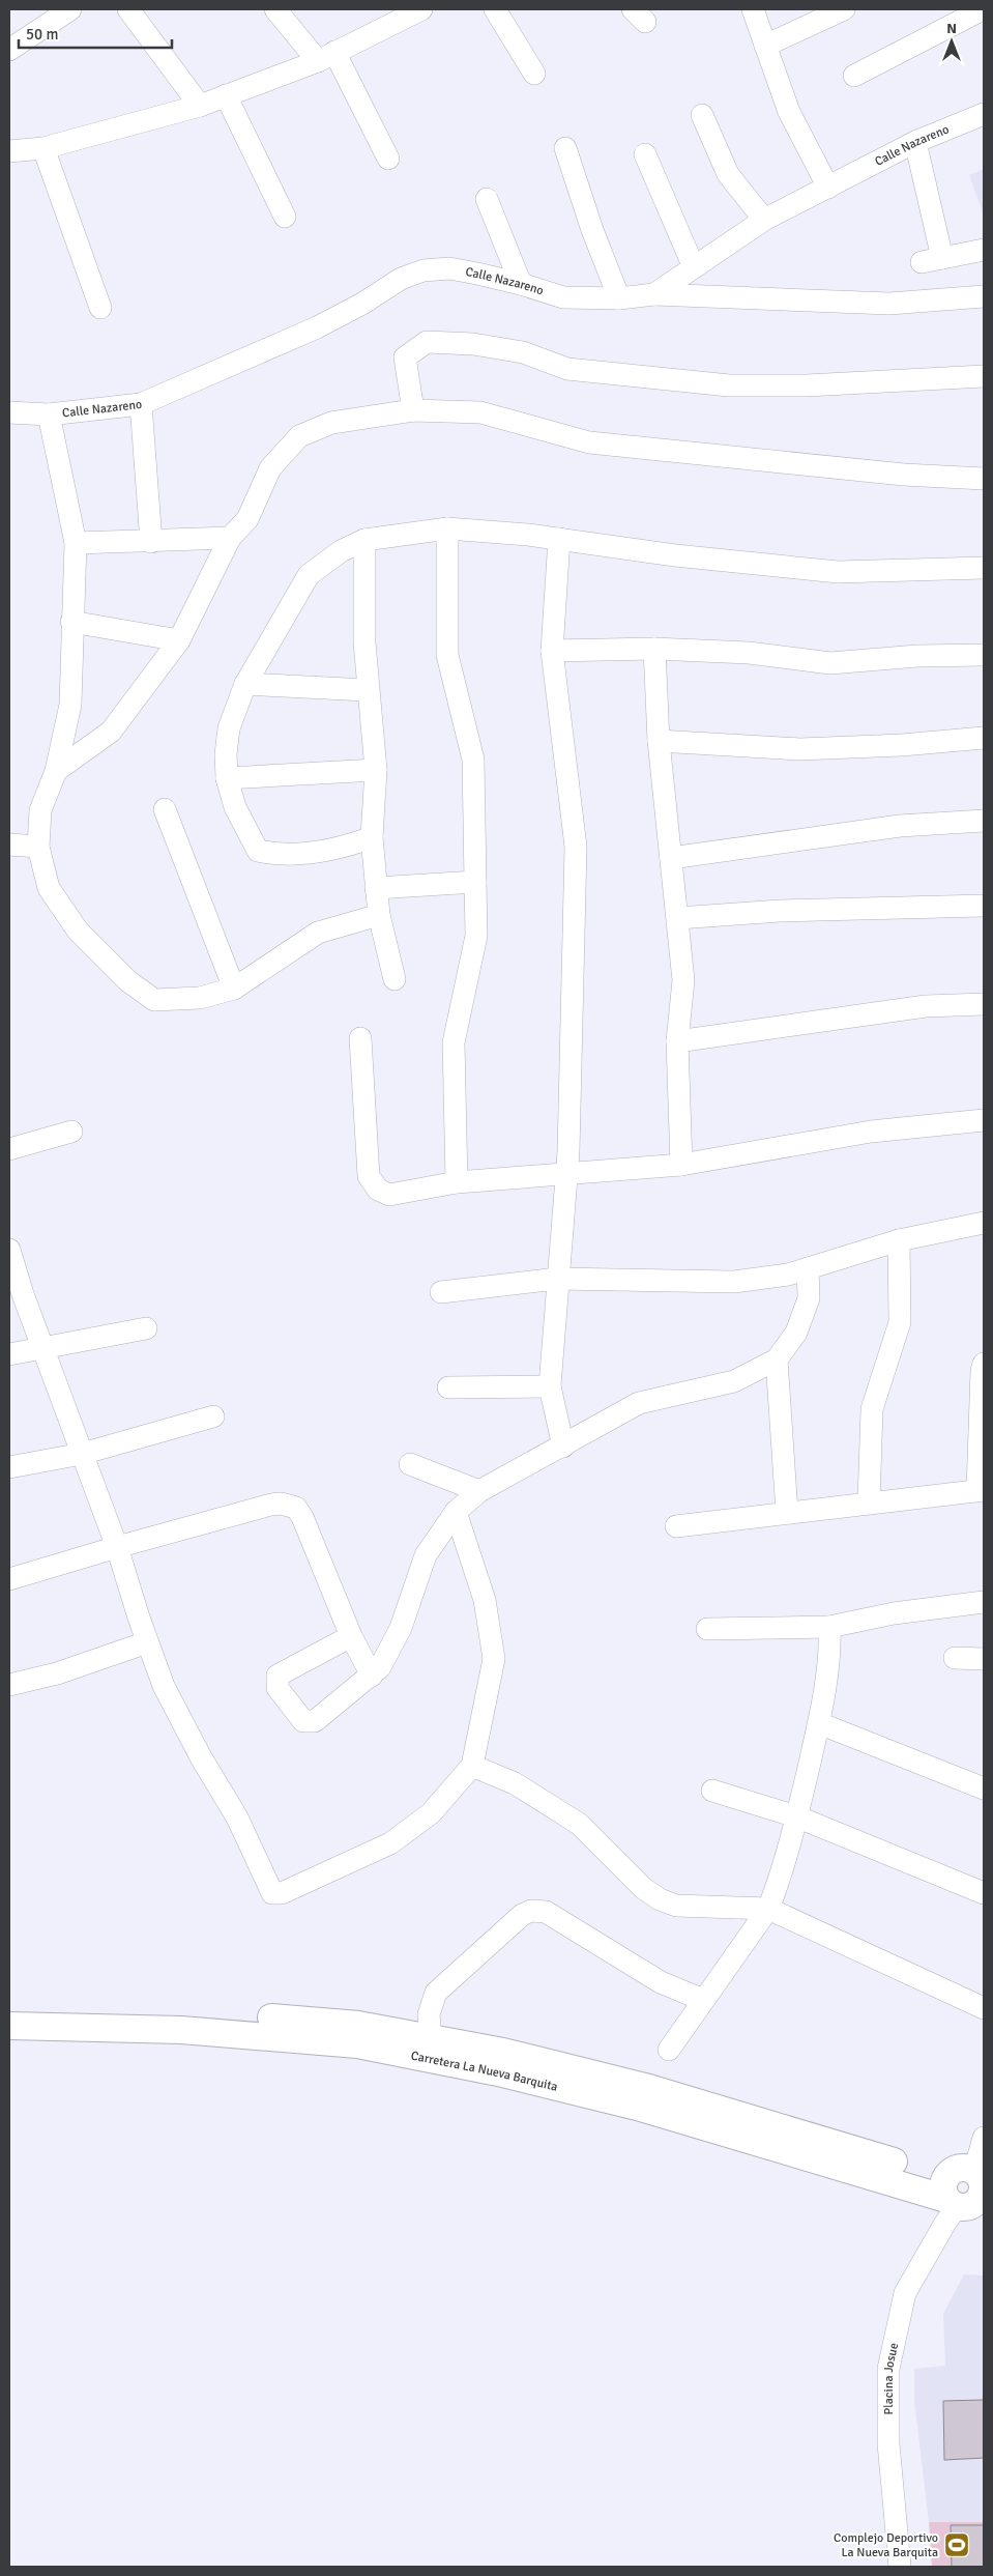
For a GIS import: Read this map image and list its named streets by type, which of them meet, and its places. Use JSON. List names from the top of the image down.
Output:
{
  "streets": {
    "street": ["Calle Nazareno", "Carretera La Nueva Barquita", "Placina Josue"]
  },
  "crossings": [
    ["Carretera La Nueva Barquita", "Placina Josue"]
  ],
  "places": {
    "sports": ["Complejo Deportivo La Nueva Barquita"]
  },
  "scale_bar": "50 m",
  "north": "top"
}
